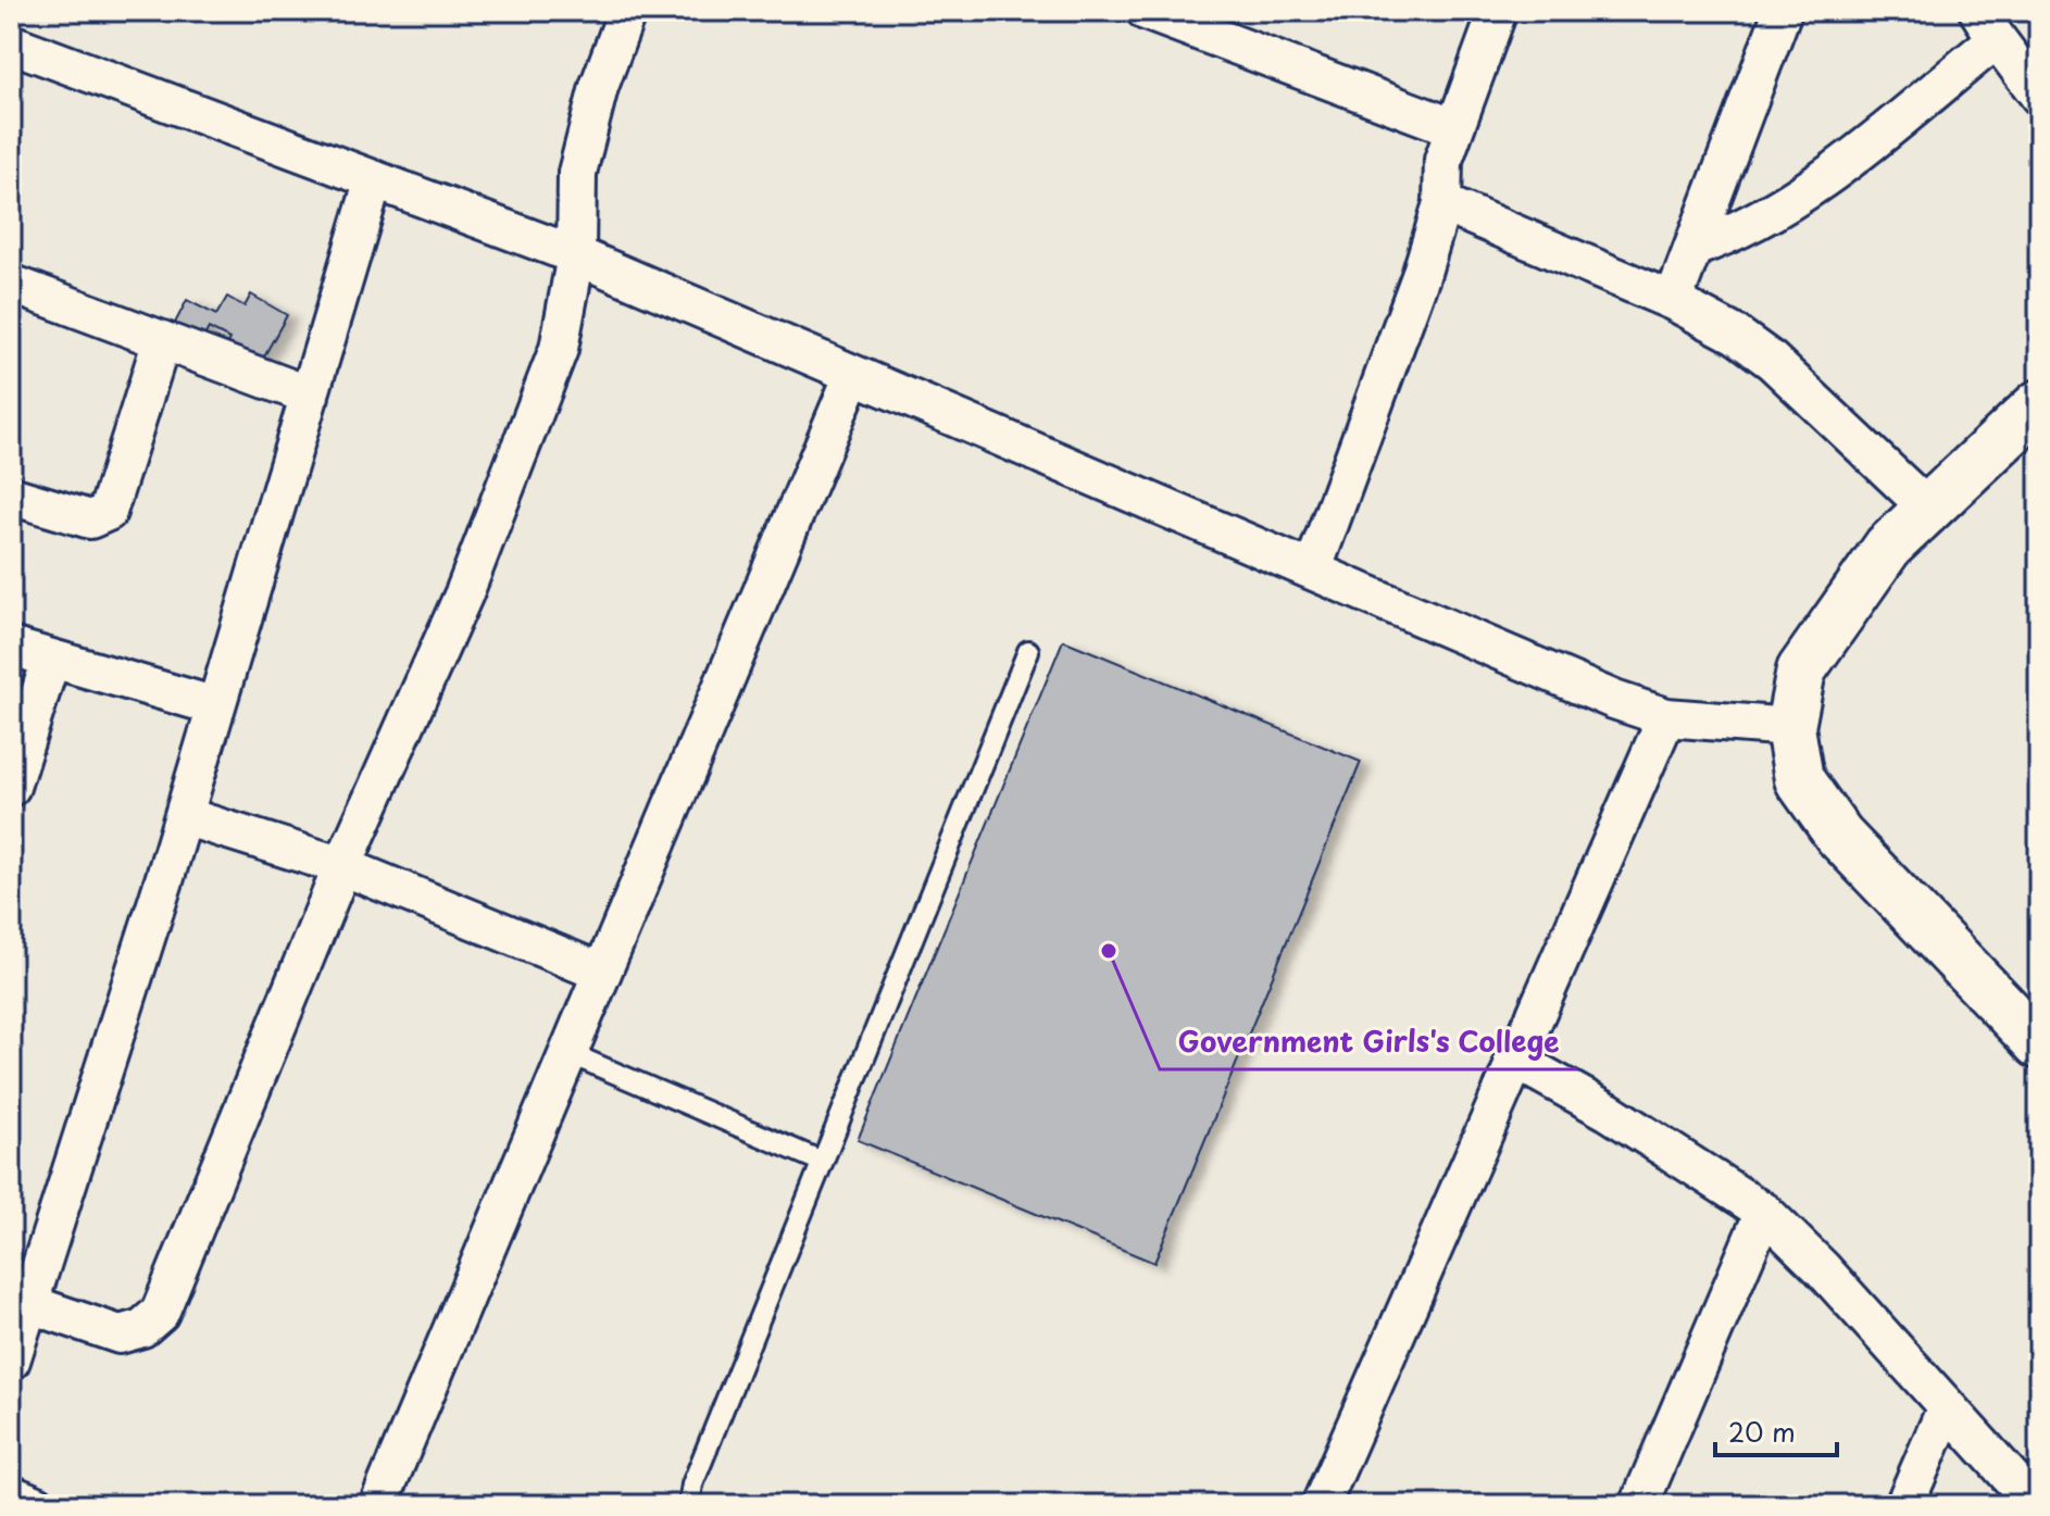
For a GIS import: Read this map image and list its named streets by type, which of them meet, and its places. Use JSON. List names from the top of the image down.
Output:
{
  "places": ["Government Girls's College"],
  "scale_bar": "20 m"
}
